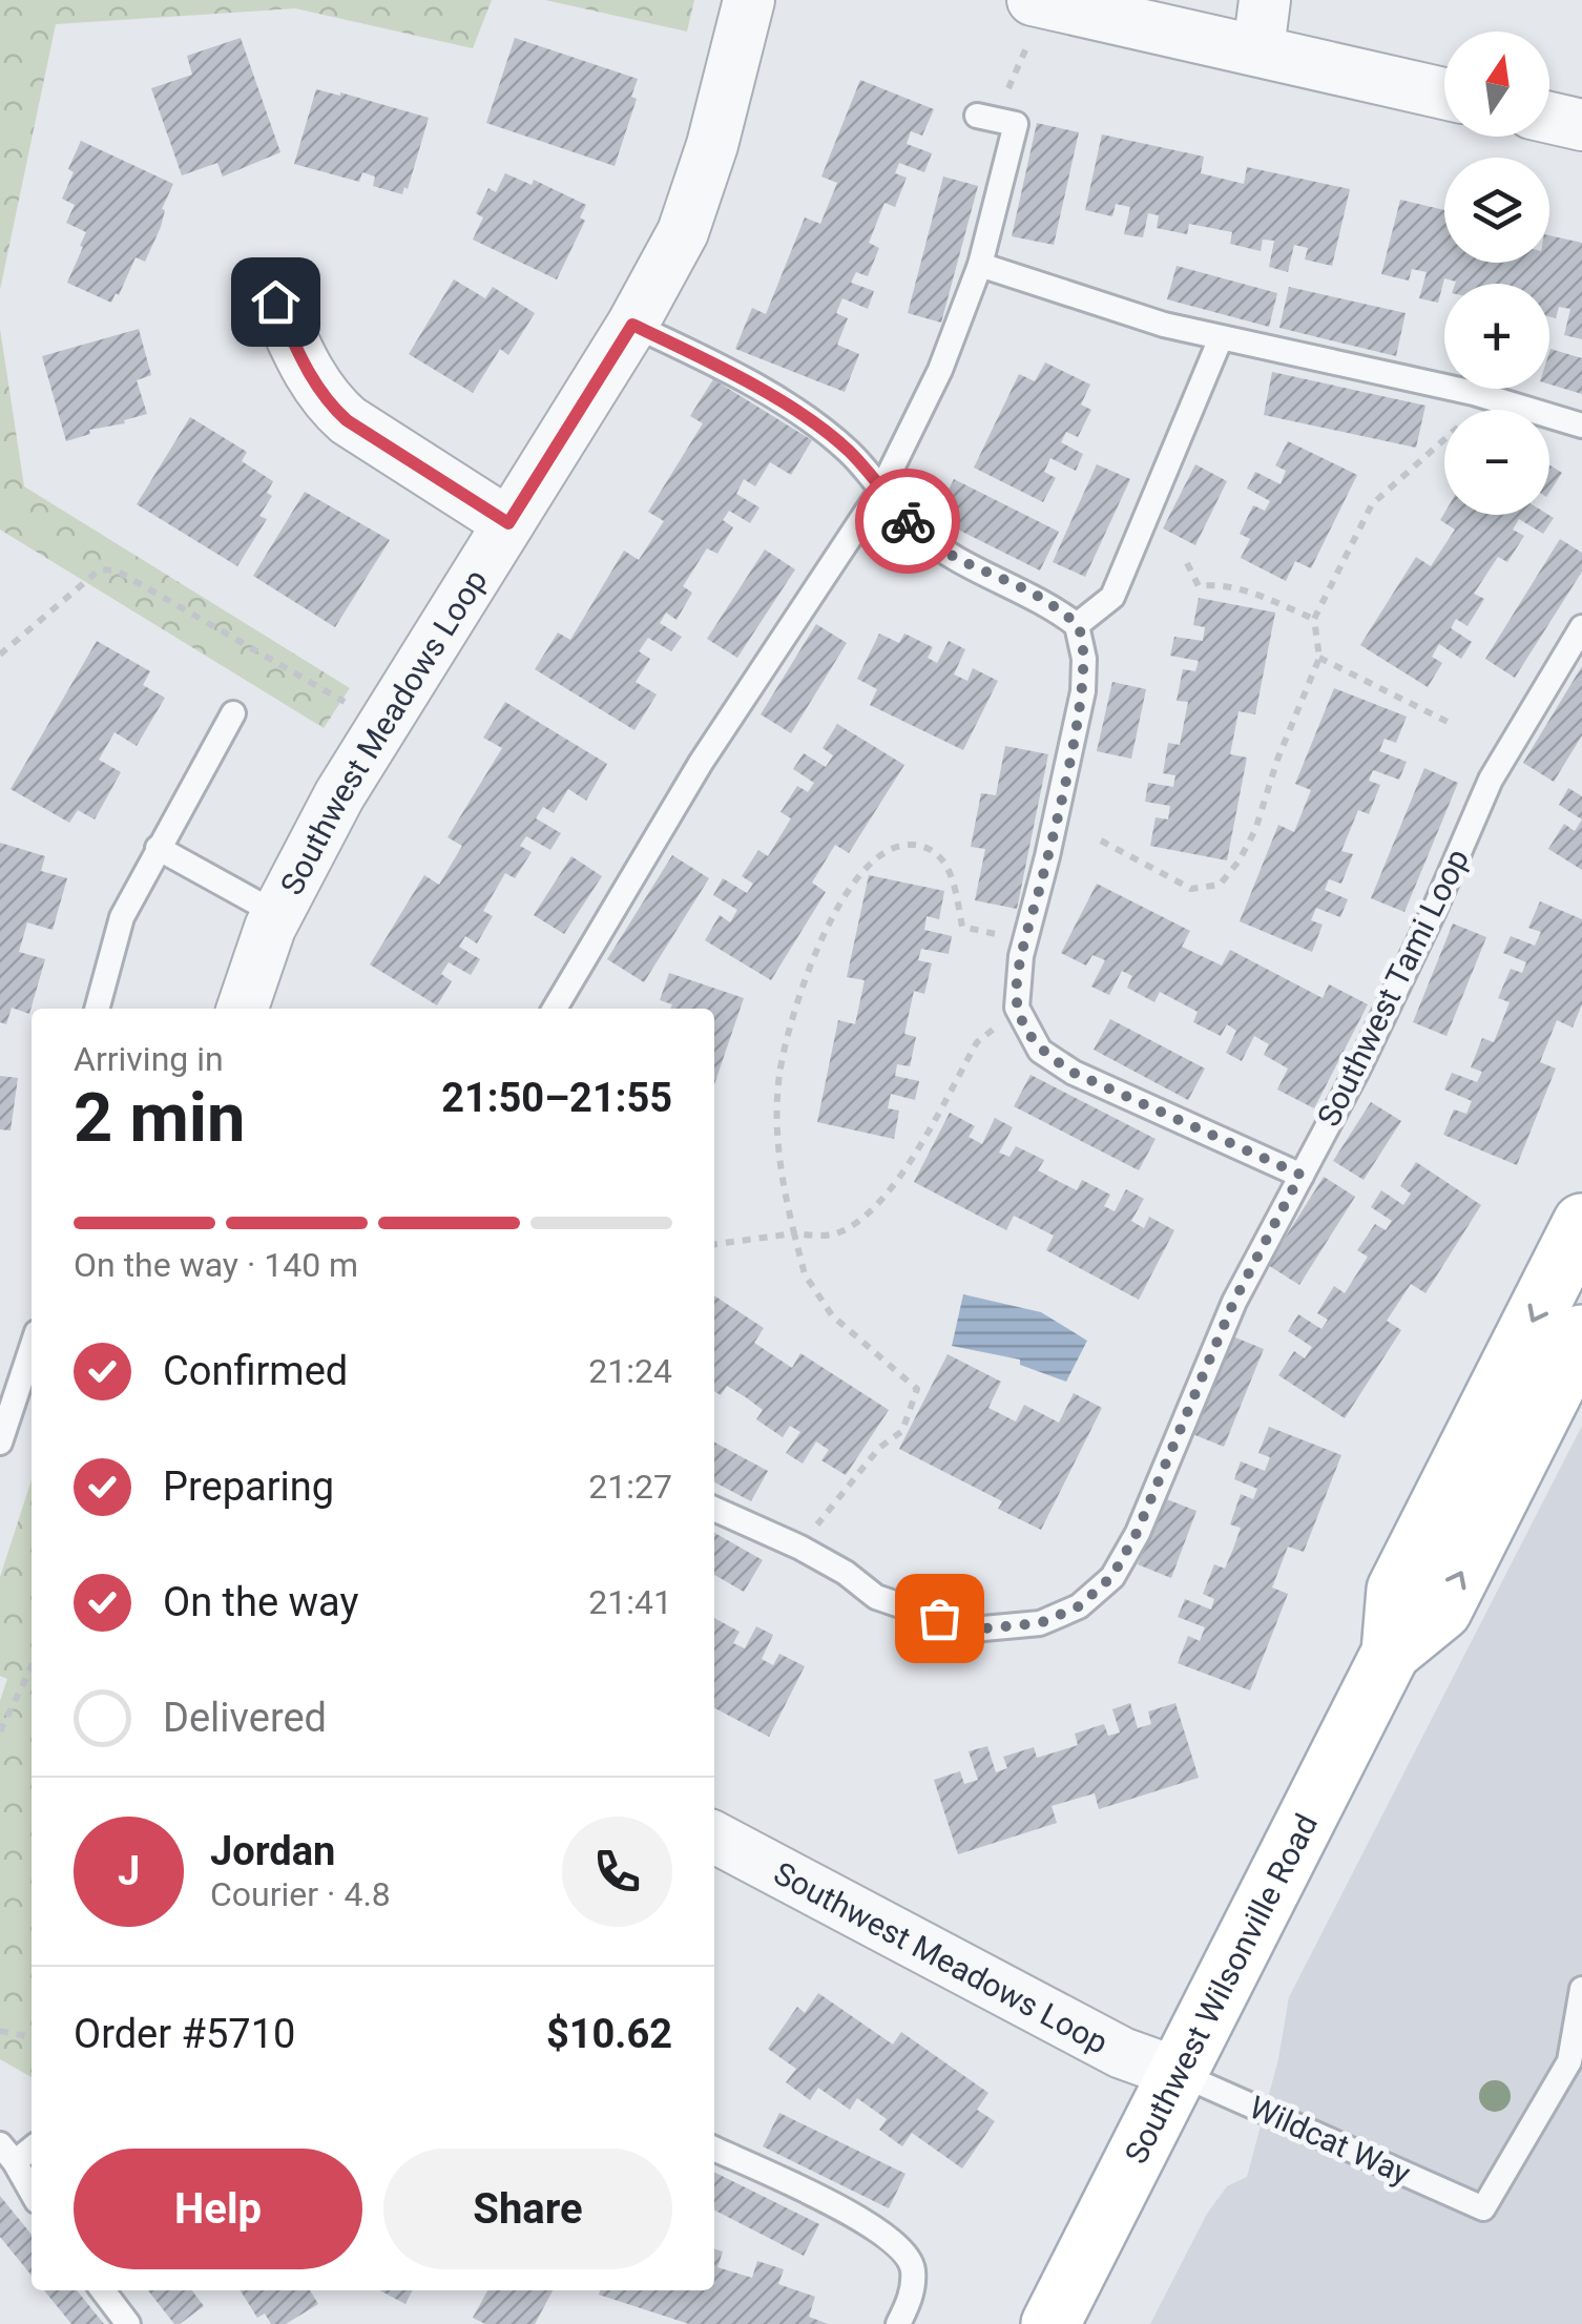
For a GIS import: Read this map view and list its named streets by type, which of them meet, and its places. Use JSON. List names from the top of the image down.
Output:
{
  "streets": {
    "main road": ["Southwest Wilsonville Road"],
    "street": ["Southwest Meadows Loop"],
    "lane": ["Southwest Tami Loop", "Wildcat Way"]
  },
  "crossings": [
    ["Southwest Meadows Loop", "Southwest Wilsonville Road"],
    ["Southwest Meadows Loop", "Wildcat Way"],
    ["Southwest Wilsonville Road", "Wildcat Way"]
  ],
  "north": "top",
  "page": {
    "map_buttons": ["+", "−"],
    "heading": ["2 min", "Arriving in", "21:50–21:55"],
    "panel": [
      "Jordan",
      "Courier · 4.8",
      "Order #5710",
      "$10.62"
    ],
    "bar": "On the way · 140 m",
    "list": [
      ["Confirmed", "21:24"],
      ["Preparing", "21:27"],
      ["On the way", "21:41"],
      "Delivered"
    ],
    "round": "J",
    "buttons": ["Help", "Share"]
  }
}
